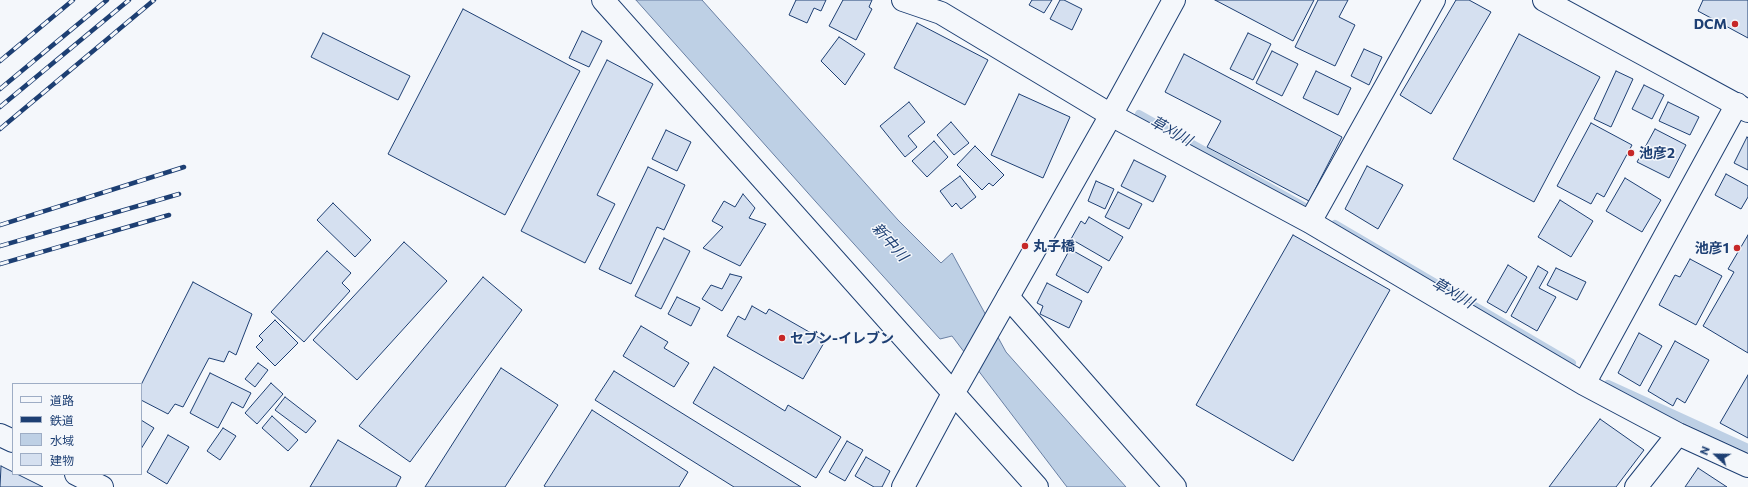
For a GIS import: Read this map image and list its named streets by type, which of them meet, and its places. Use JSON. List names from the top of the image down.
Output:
{
  "water": ["草刈川", "新中川"],
  "places": [
    "DCM",
    "池彦2",
    "丸子橋",
    "池彦1",
    "セブン-イレブン"
  ],
  "legend": [
    "道路",
    "鉄道",
    "水域",
    "建物"
  ],
  "north": "left"
}
